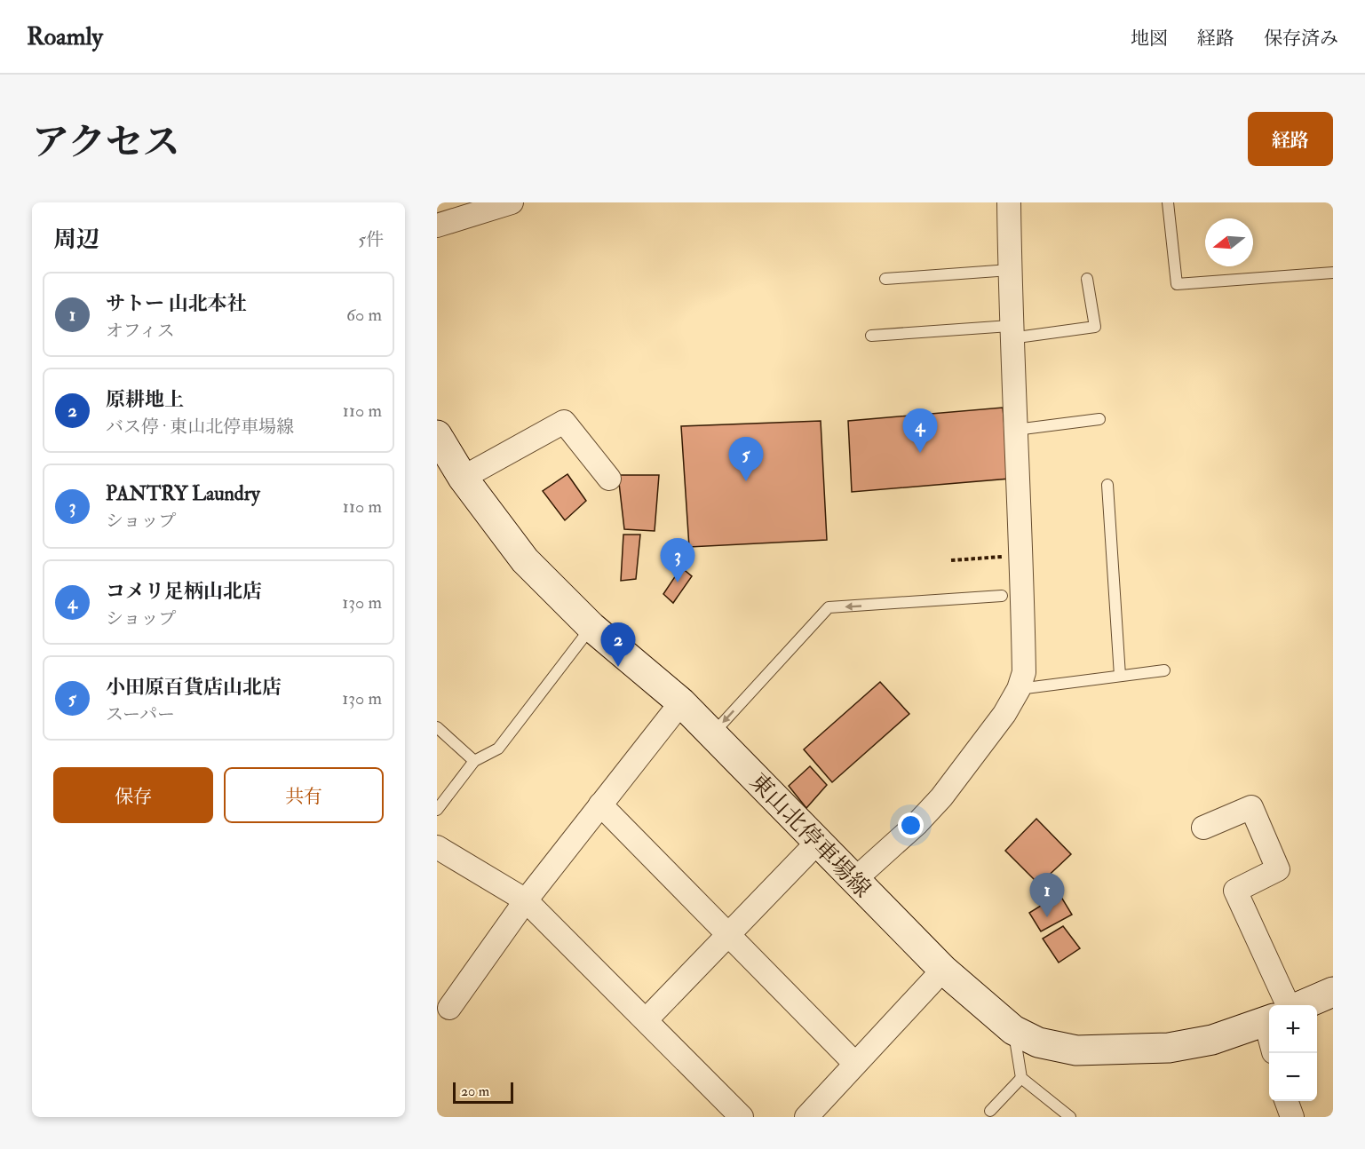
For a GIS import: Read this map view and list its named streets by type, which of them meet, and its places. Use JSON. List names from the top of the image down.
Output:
{
  "streets": {
    "main road": ["東山北停車場線"]
  },
  "scale_bar": "20 m",
  "north": "left",
  "page": {
    "header": "Roamly",
    "nav": ["地図", "経路", "保存済み"],
    "title": "アクセス",
    "buttons": [
      "経路",
      ["保存", "共有"]
    ],
    "heading": ["周辺", "5件"],
    "list": [
      {
        "mark": "1",
        "name": "サトー 山北本社",
        "note": "オフィス",
        "value": "60 m"
      },
      {
        "mark": "2",
        "name": "原耕地上",
        "note": "バス停 · 東山北停車場線",
        "value": "110 m"
      },
      {
        "mark": "3",
        "name": "PANTRY Laundry",
        "note": "ショップ",
        "value": "110 m"
      },
      {
        "mark": "4",
        "name": "コメリ足柄山北店",
        "note": "ショップ",
        "value": "130 m"
      },
      {
        "mark": "5",
        "name": "小田原百貨店山北店",
        "note": "スーパー",
        "value": "130 m"
      }
    ],
    "pins": [
      "4",
      "5",
      "3",
      "2",
      "1"
    ],
    "map_buttons": ["+", "−"],
    "scale": "20 m"
  }
}
